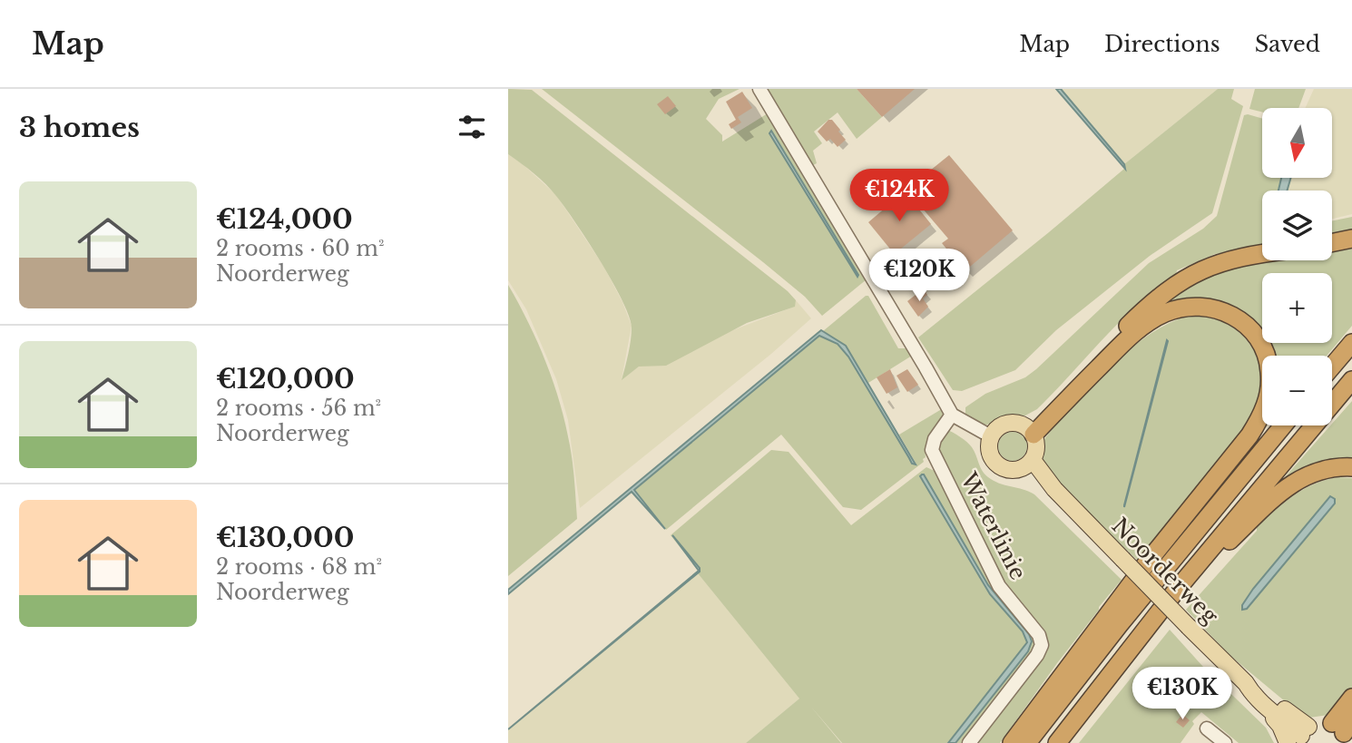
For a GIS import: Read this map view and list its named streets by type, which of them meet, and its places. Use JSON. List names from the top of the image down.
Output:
{
  "streets": {
    "main road": ["Noorderweg"],
    "street": ["Waterlinie"]
  },
  "north": "bottom",
  "page": {
    "header": "Map",
    "nav": ["Map", "Directions", "Saved"],
    "heading": "3 homes",
    "map_buttons": ["+", "−"],
    "list": [
      {
        "name": "€124,000",
        "note": "2 rooms · 60 m² · Noorderweg"
      },
      {
        "name": "€120,000",
        "note": "2 rooms · 56 m² · Noorderweg"
      },
      {
        "name": "€130,000",
        "note": "2 rooms · 68 m² · Noorderweg"
      }
    ],
    "price": ["€124K", "€120K", "€130K"]
  }
}
